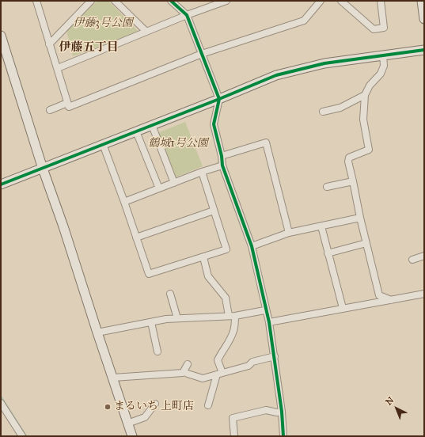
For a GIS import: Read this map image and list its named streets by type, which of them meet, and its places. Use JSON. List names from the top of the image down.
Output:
{
  "districts": ["伊藤五丁目"],
  "parks": ["伊藤3号公園", "鶴城1号公園"],
  "places": ["まるいち 上町店"],
  "north": "top left"
}
